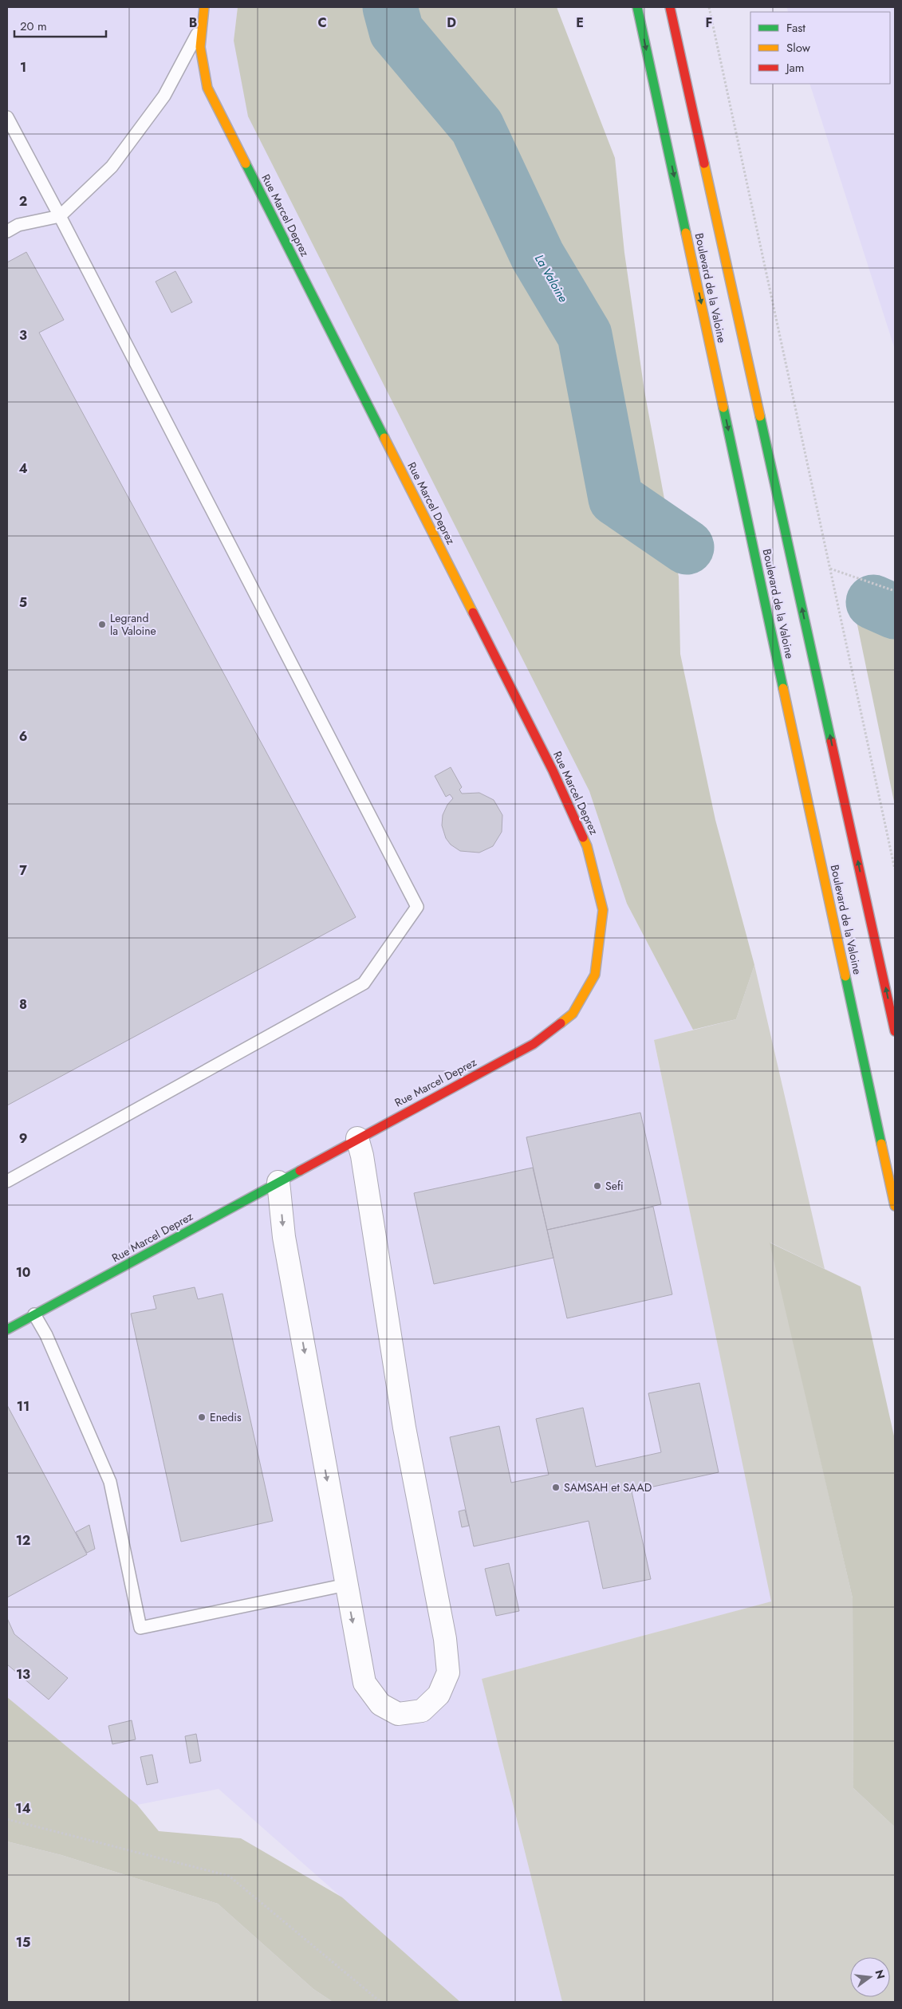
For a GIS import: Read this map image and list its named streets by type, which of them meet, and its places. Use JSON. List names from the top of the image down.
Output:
{
  "streets": {
    "main road": ["Rue Marcel Deprez", "Boulevard de la Valoine"]
  },
  "water": ["La Valoine"],
  "places": [
    "Legrand la Valoine",
    "Sefi",
    "Enedis",
    "SAMSAH et SAAD"
  ],
  "legend": ["Fast", "Slow", "Jam"],
  "scale_bar": "20 m",
  "north": "right",
  "grid": {
    "columns": [
      "B",
      "C",
      "D",
      "E",
      "F"
    ],
    "rows": [
      "1",
      "2",
      "3",
      "4",
      "5",
      "6",
      "7",
      "8",
      "9",
      "10",
      "11",
      "12",
      "13",
      "14",
      "15"
    ]
  }
}
